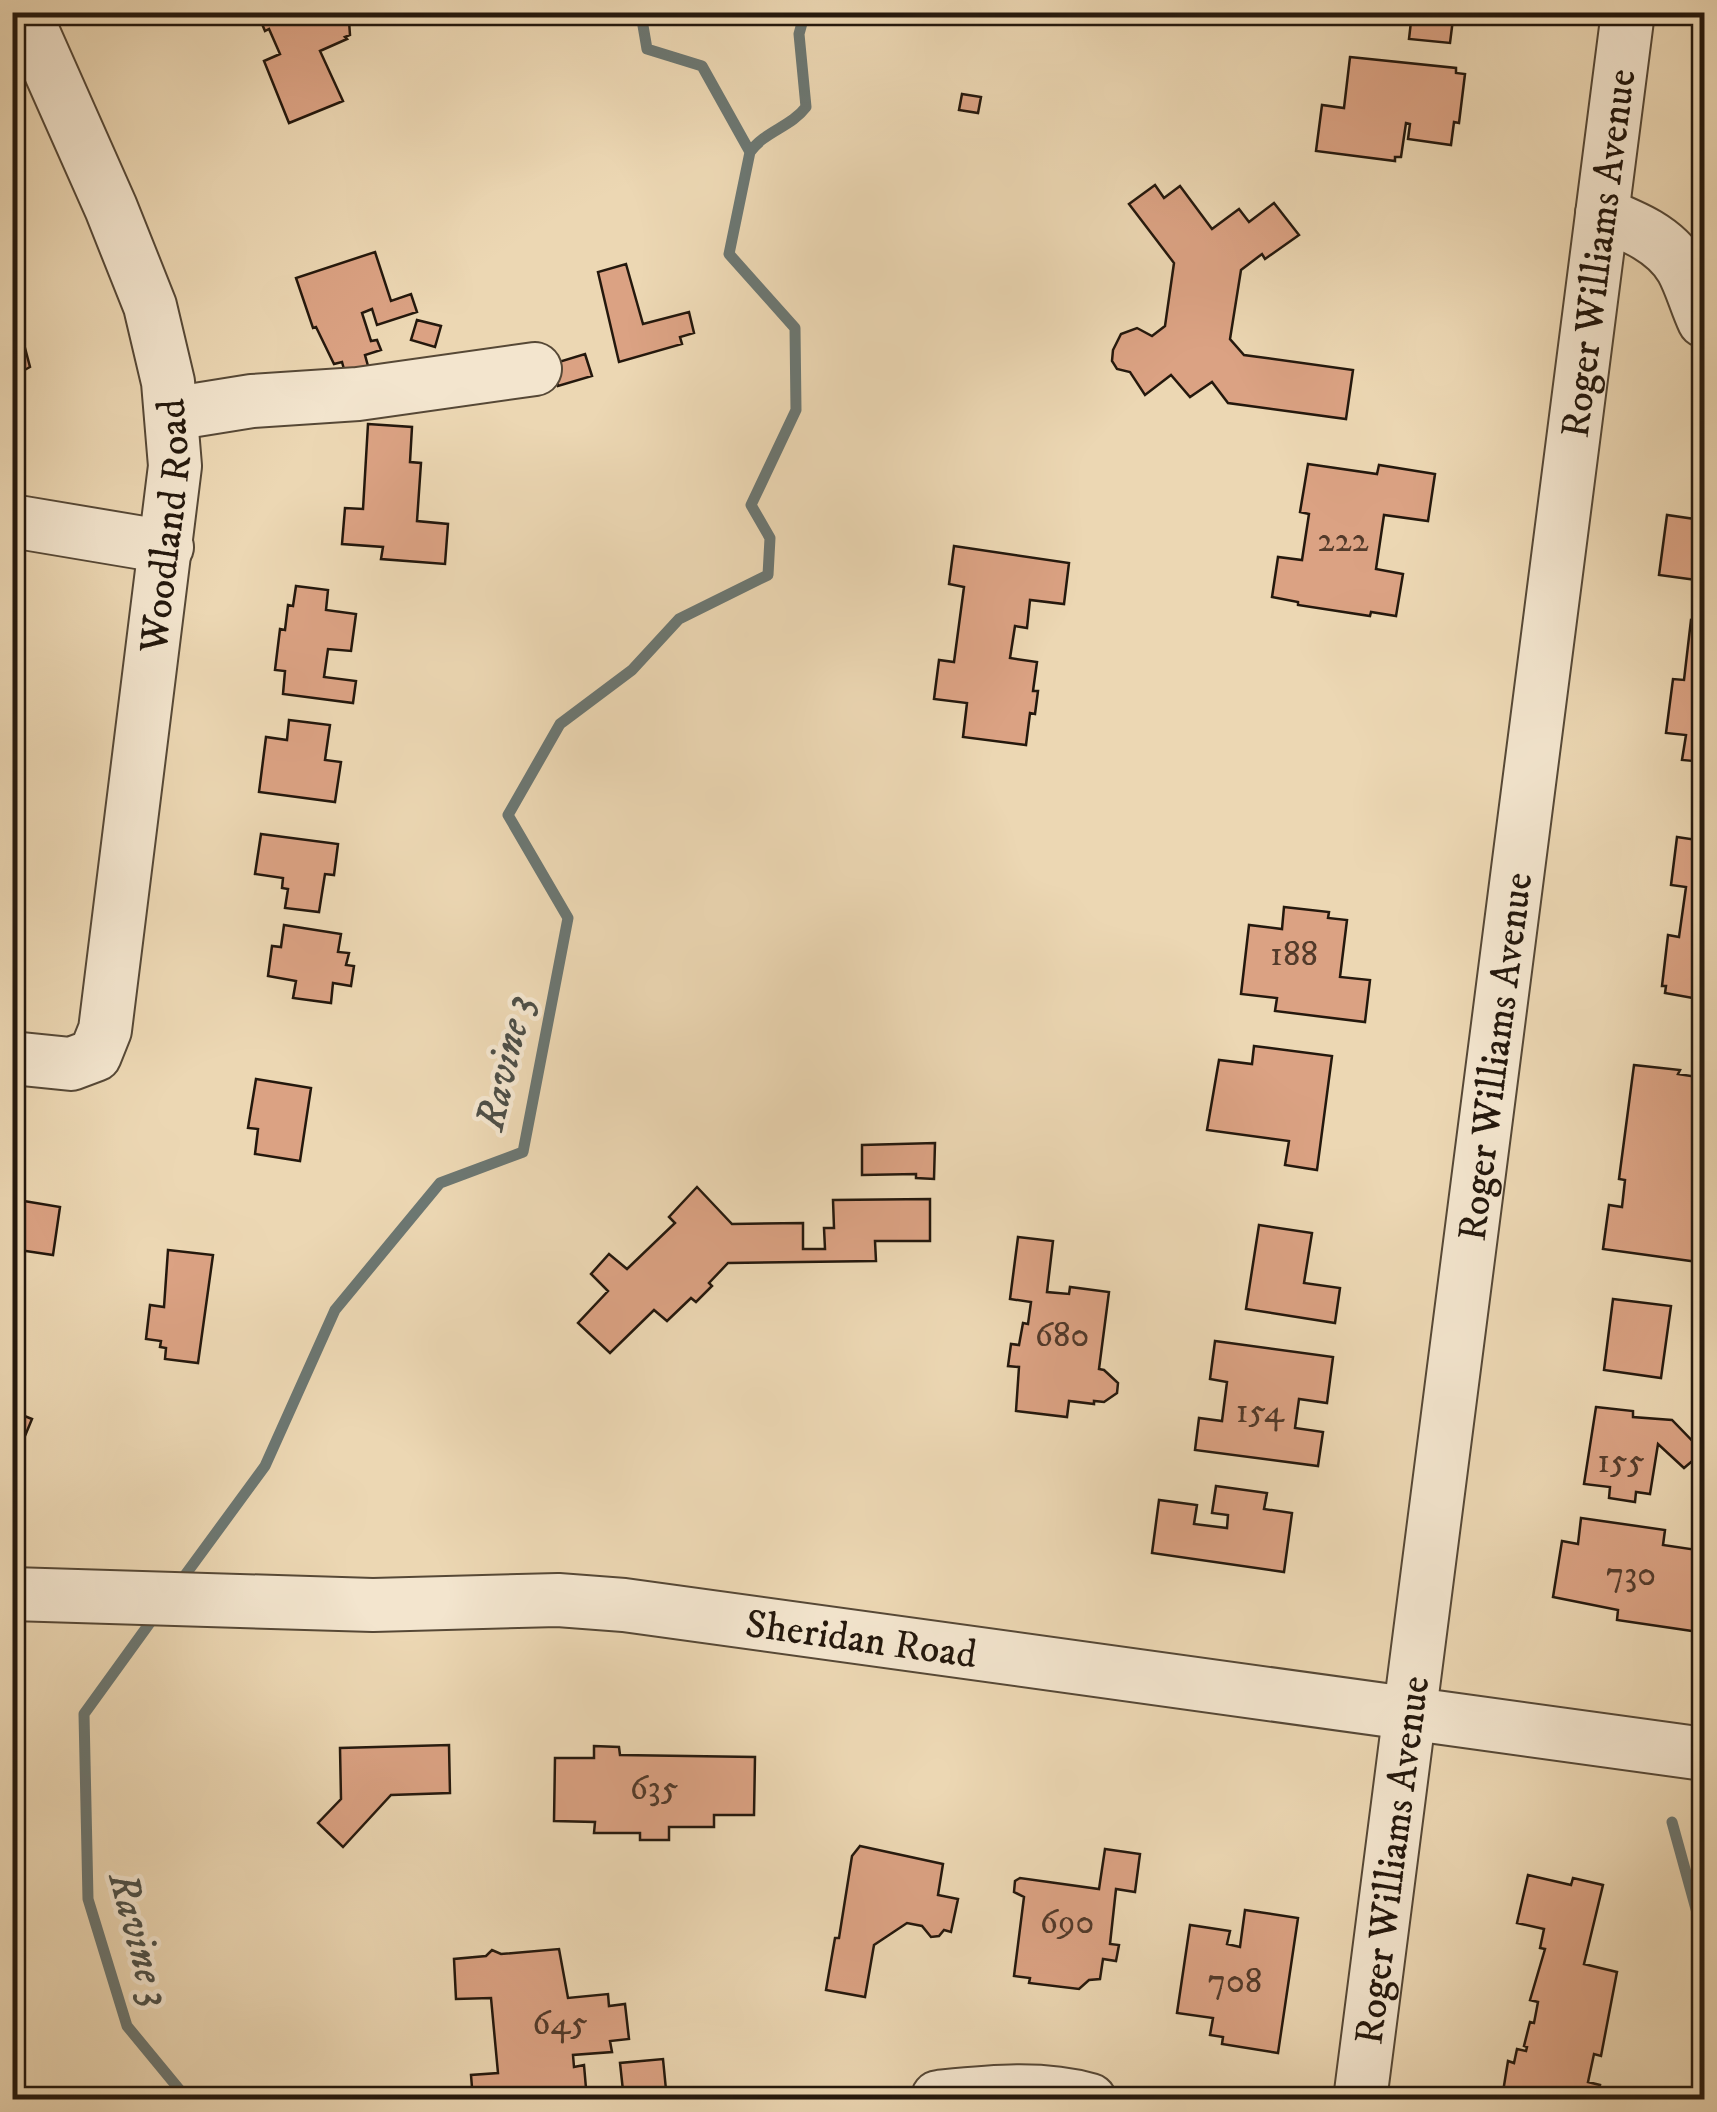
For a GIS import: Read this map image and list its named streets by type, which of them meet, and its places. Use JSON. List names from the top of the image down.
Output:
{
  "streets": {
    "street": ["Roger Williams Avenue", "Woodland Road", "Sheridan Road"]
  },
  "crossings": [
    ["Roger Williams Avenue", "Sheridan Road"]
  ],
  "water": ["Ravine 3"],
  "house_numbers": [
    "222",
    "188",
    "680",
    "154",
    "155",
    "730",
    "635",
    "690",
    "708",
    "645"
  ]
}
